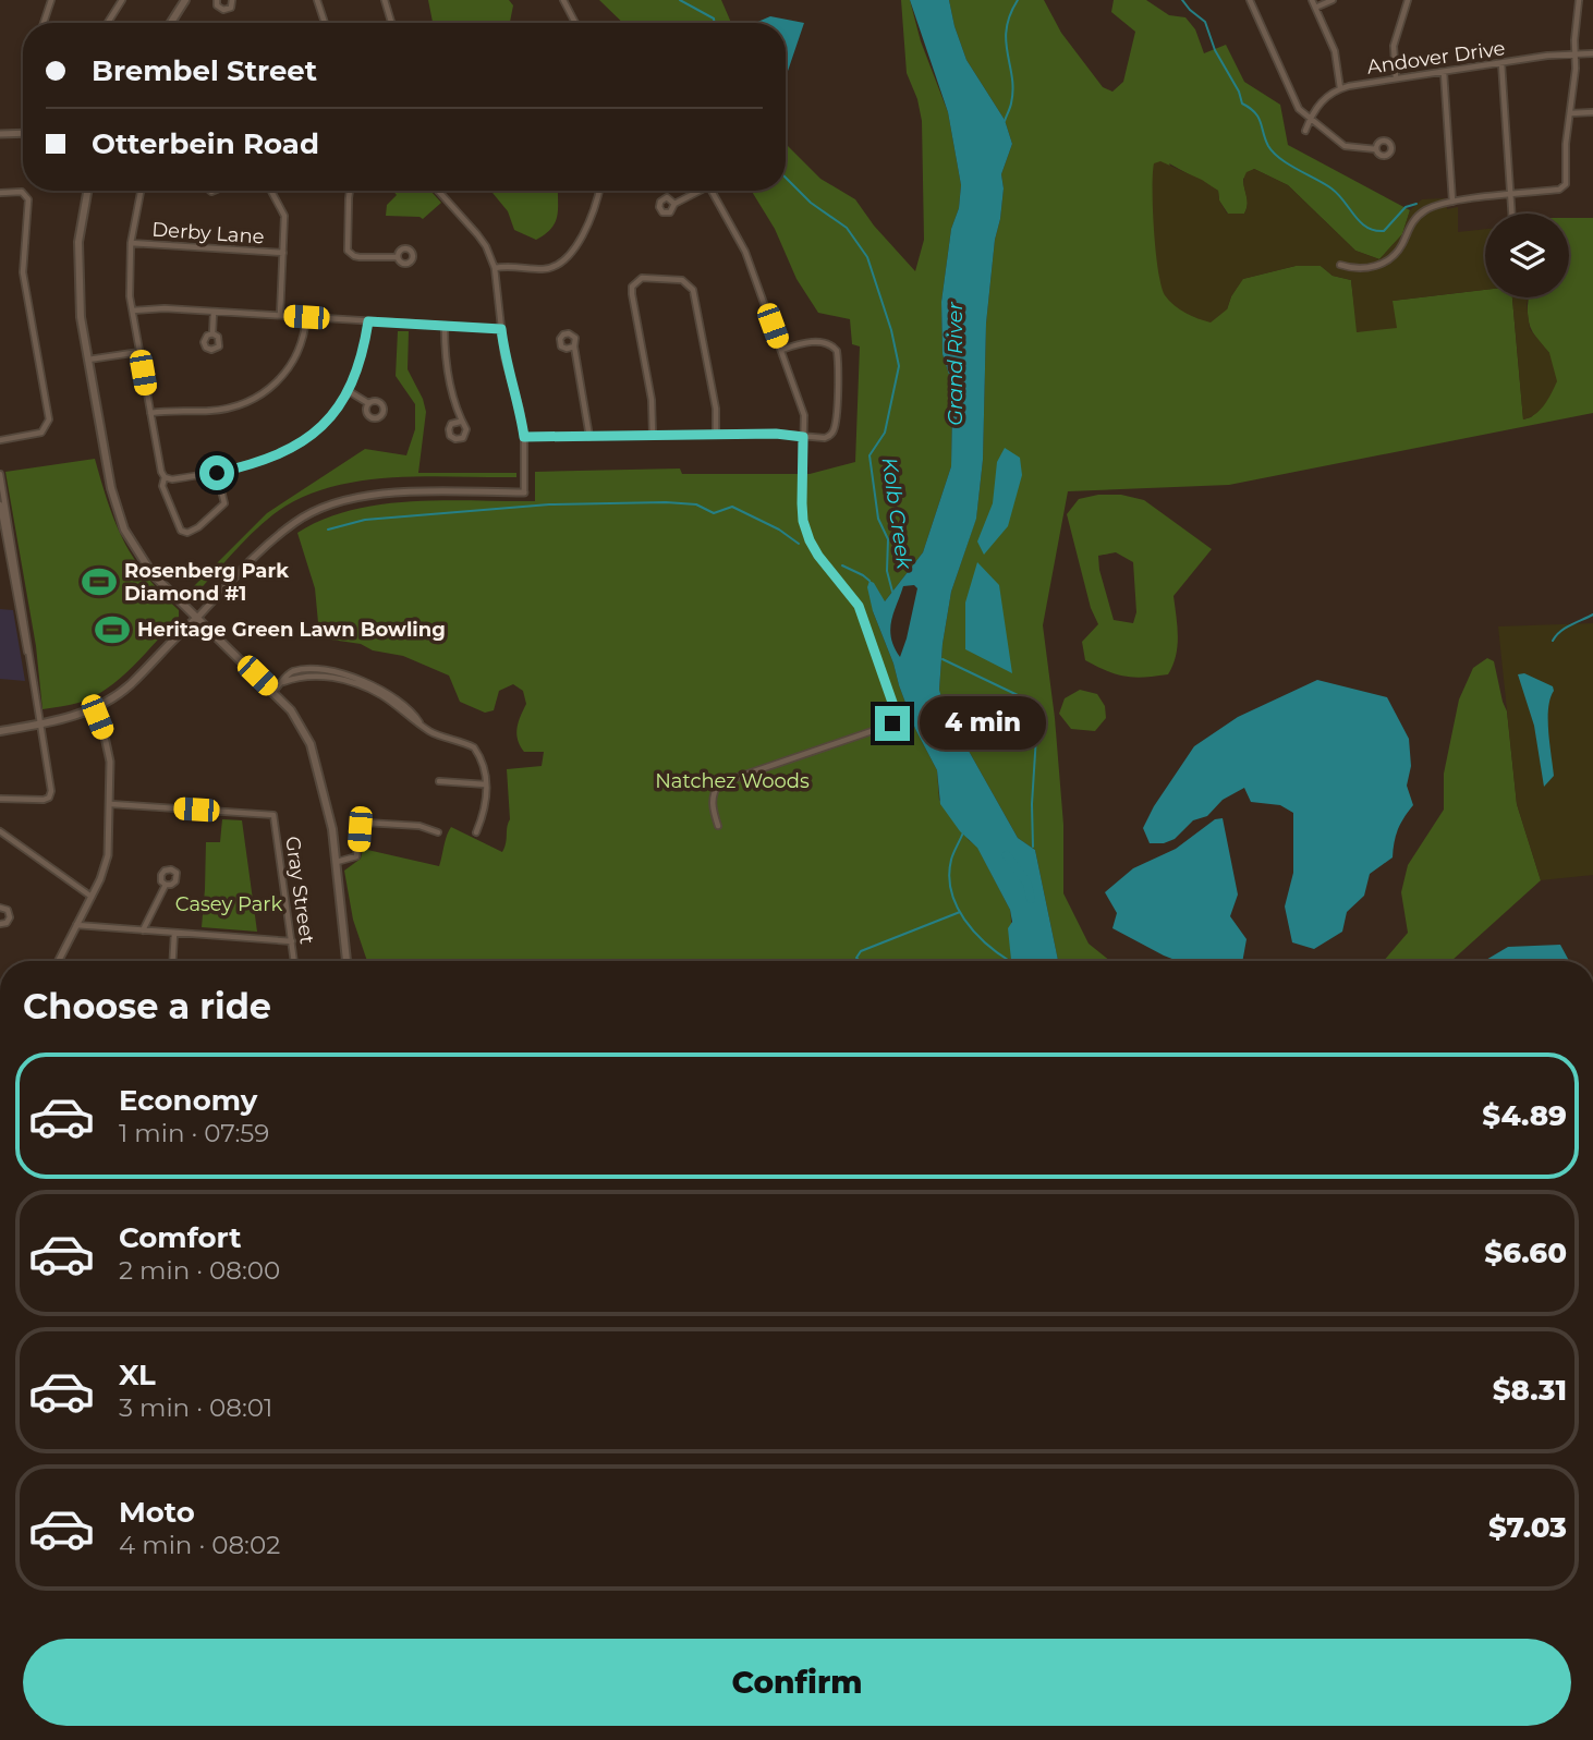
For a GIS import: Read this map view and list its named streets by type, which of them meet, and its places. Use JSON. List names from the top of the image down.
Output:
{
  "streets": {
    "street": ["Andover Drive", "Derby Lane", "Gray Street"]
  },
  "water": ["Grand River", "Kolb Creek"],
  "parks": ["Natchez Woods", "Casey Park"],
  "places": {
    "sports": ["Rosenberg Park Diamond #1", "Heritage Green Lawn Bowling"]
  },
  "page": {
    "banner": ["Brembel Street", "Otterbein Road"],
    "bubble": "4 min",
    "heading": "Choose a ride",
    "list": [
      {
        "name": "Economy",
        "note": "1 min · 07:59",
        "value": "$4.89"
      },
      {
        "name": "Comfort",
        "note": "2 min · 08:00",
        "value": "$6.60"
      },
      {
        "name": "XL",
        "note": "3 min · 08:01",
        "value": "$8.31"
      },
      {
        "name": "Moto",
        "note": "4 min · 08:02",
        "value": "$7.03"
      }
    ],
    "buttons": "Confirm"
  }
}
